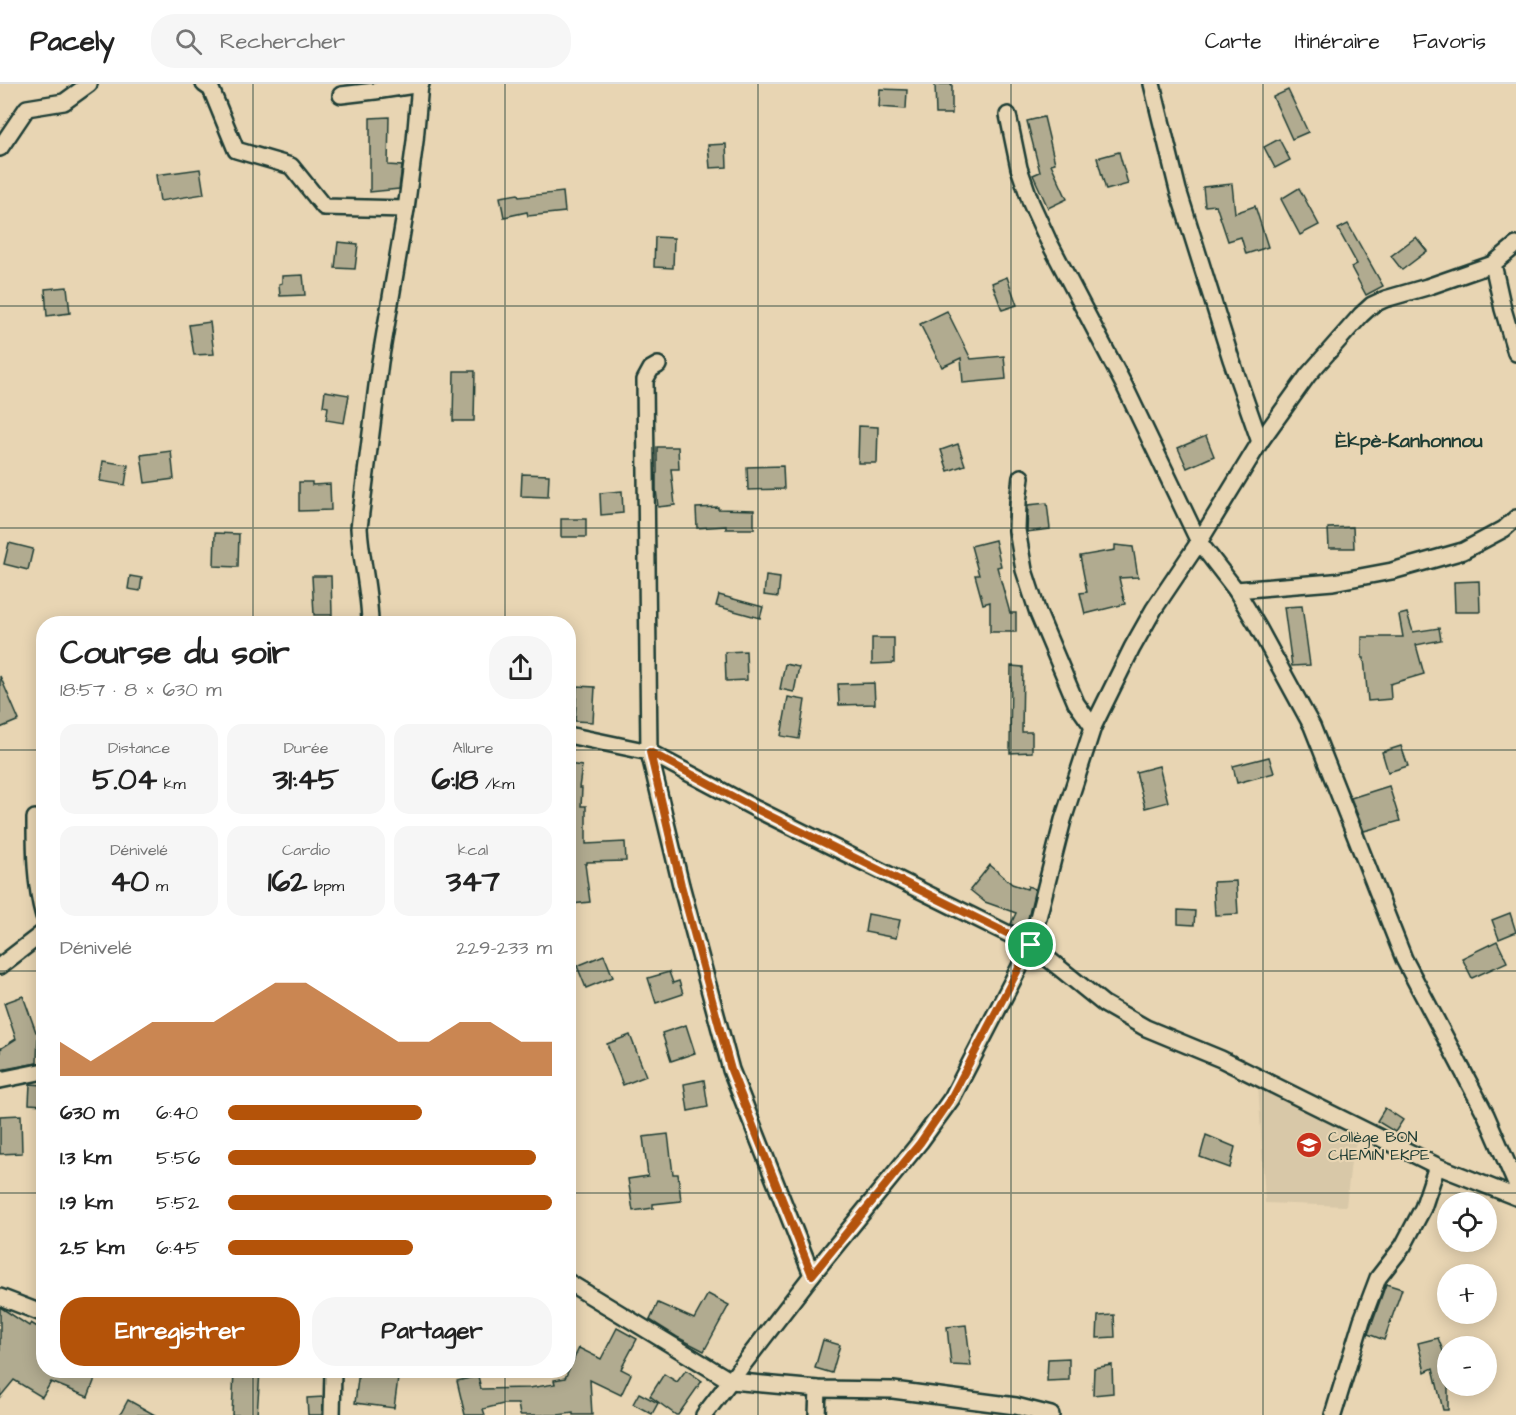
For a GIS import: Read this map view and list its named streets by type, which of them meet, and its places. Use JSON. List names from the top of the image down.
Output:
{
  "districts": ["Èkpè-Kanhonnou"],
  "places": {
    "school or university": ["Collège BON CHEMIN EKPE"]
  },
  "page": {
    "header": "Pacely",
    "search": "Rechercher",
    "nav": ["Carte", "Itinéraire", "Favoris"],
    "heading": ["Course du soir", "18:57 · 8 × 630 m"],
    "stats": [
      ["Distance", "5.04 km"],
      ["Durée", "31:45"],
      ["Allure", "6:18 /km"],
      ["Dénivelé", "40 m"],
      ["Cardio", "162 bpm"],
      ["kcal", "347"]
    ],
    "chart": ["Dénivelé", "229–233 m"],
    "list": [
      {
        "name": "630 m",
        "note": "6:40"
      },
      {
        "name": "1.3 km",
        "note": "5:56"
      },
      {
        "name": "1.9 km",
        "note": "5:52"
      },
      {
        "name": "2.5 km",
        "note": "6:45"
      }
    ],
    "map_buttons": ["+", "−"],
    "buttons": ["Enregistrer", "Partager"]
  }
}
